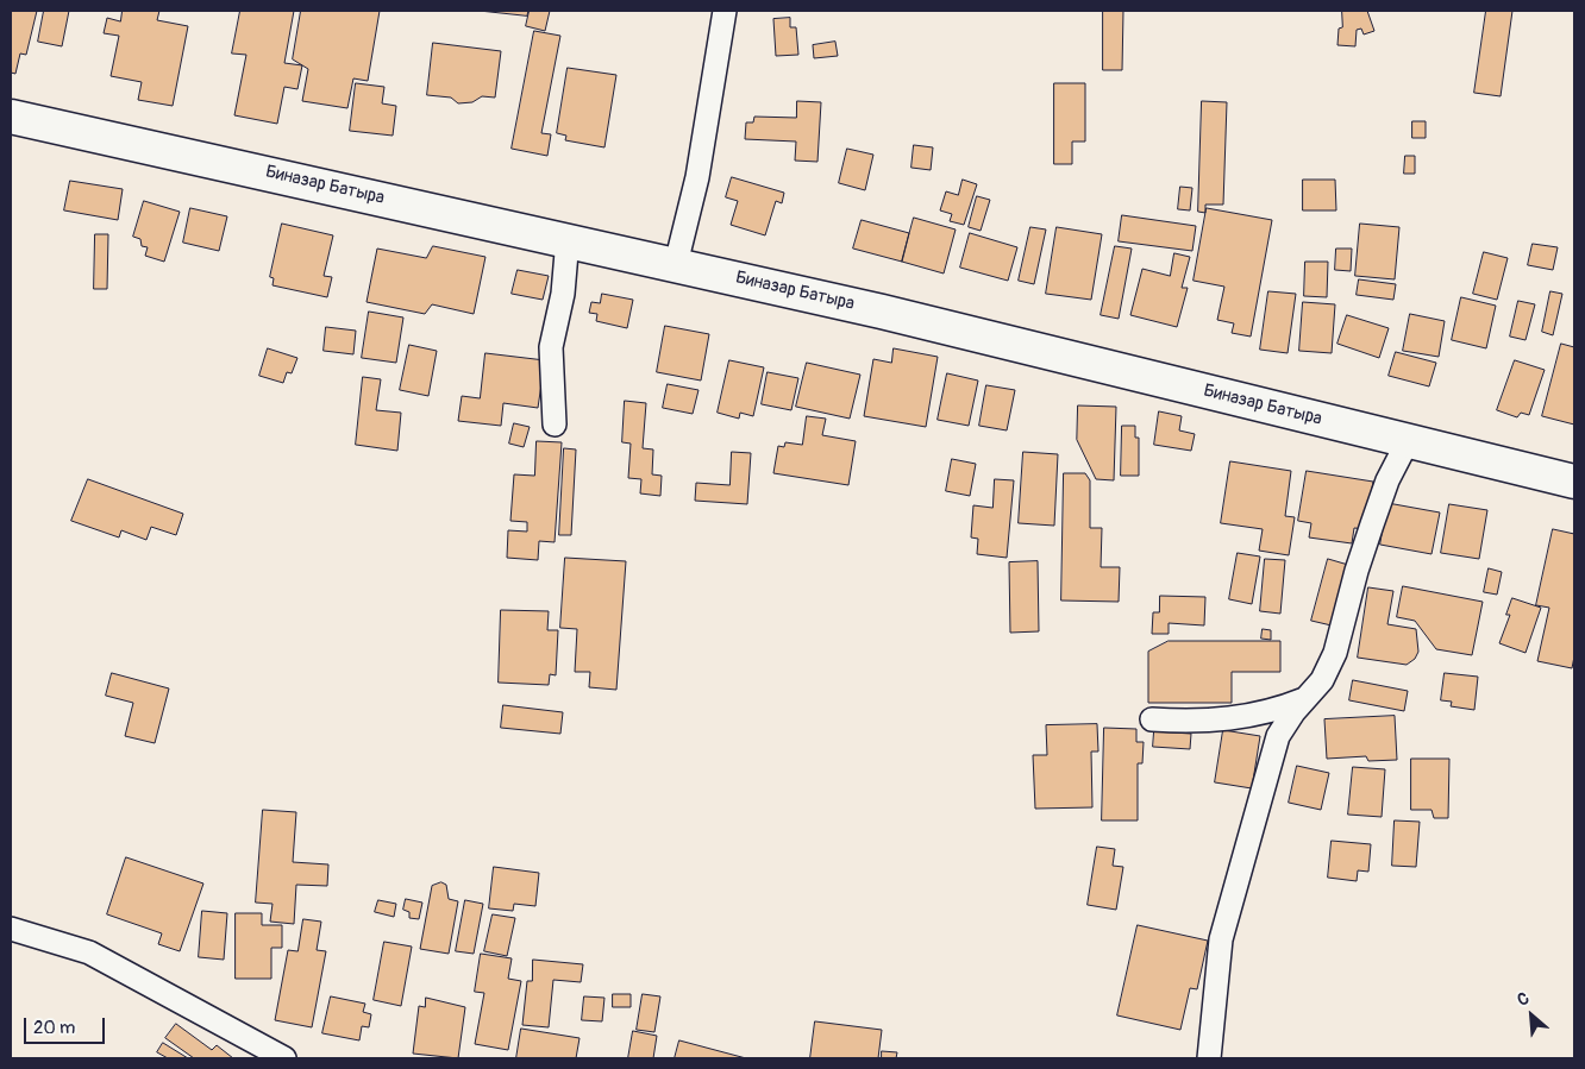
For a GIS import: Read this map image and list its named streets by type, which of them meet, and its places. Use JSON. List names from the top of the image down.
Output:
{
  "streets": {
    "street": ["Биназар Батыра"]
  },
  "scale_bar": "20 m",
  "north": "top left"
}
